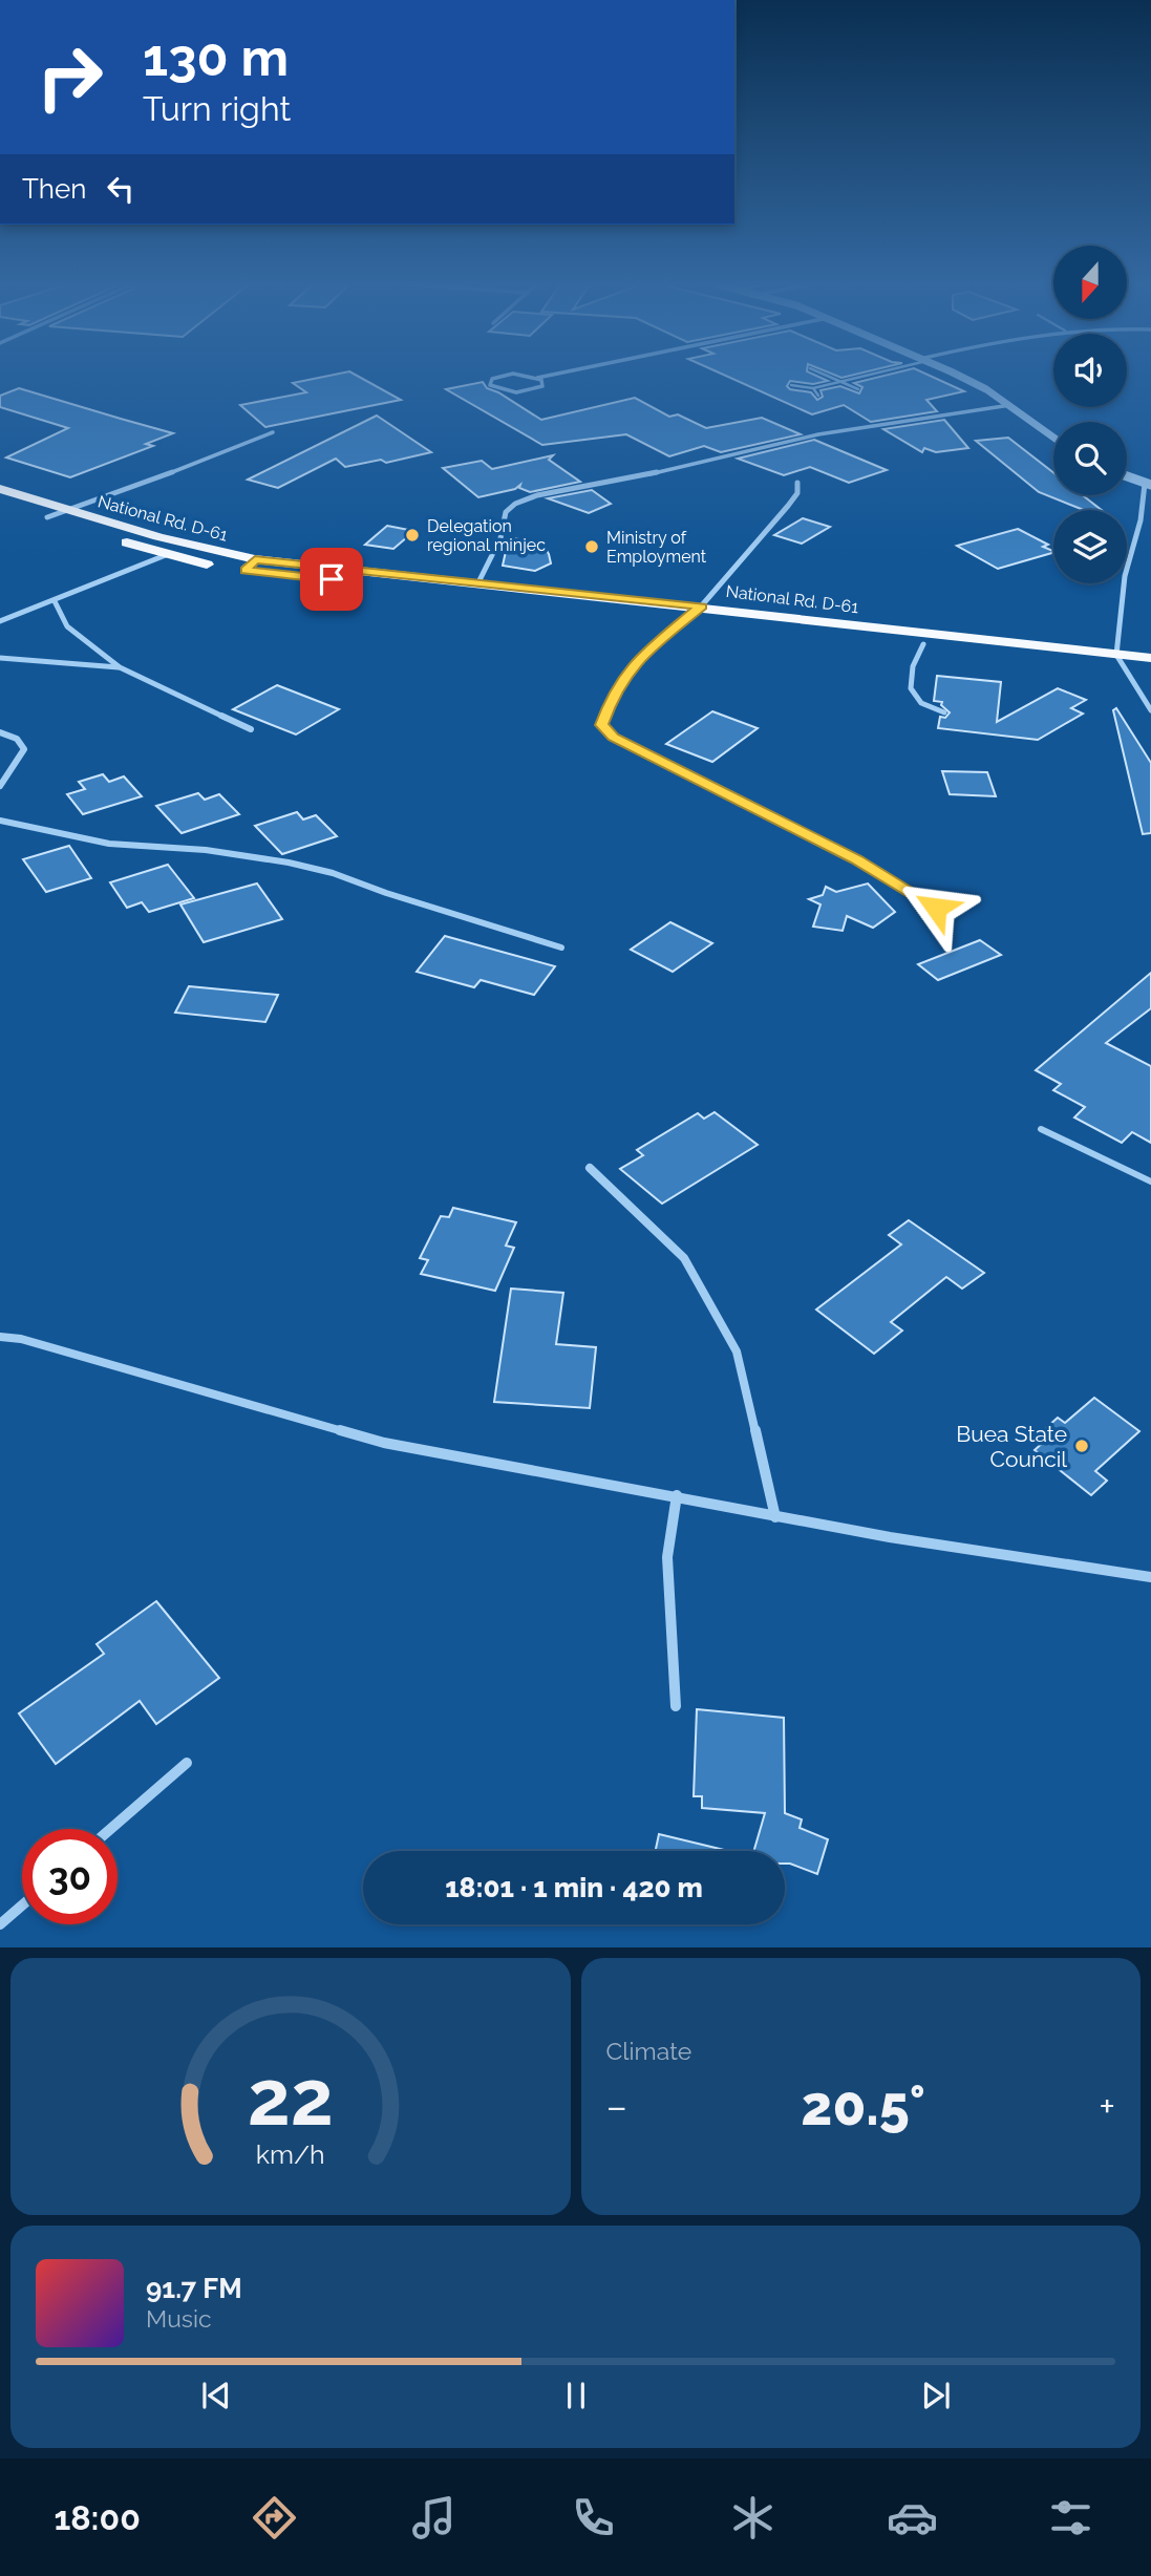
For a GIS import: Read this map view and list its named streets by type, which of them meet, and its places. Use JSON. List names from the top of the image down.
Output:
{
  "streets": {
    "highway": ["National Rd. D-61"]
  },
  "places": ["Delegation regional minjec", "Ministry of Employment", "Buea State Council"],
  "north": "bottom",
  "page": {
    "turn": ["130 m", "Turn right"],
    "then": "Then",
    "limit": "30",
    "trip": "18:01 · 1 min · 420 m",
    "tile": "Climate",
    "heat": ["−", "20.5°", "+"],
    "song": ["91.7 FM", "Music"],
    "tabs": "18:00",
    "gauge": ["22", "km/h"]
  }
}
